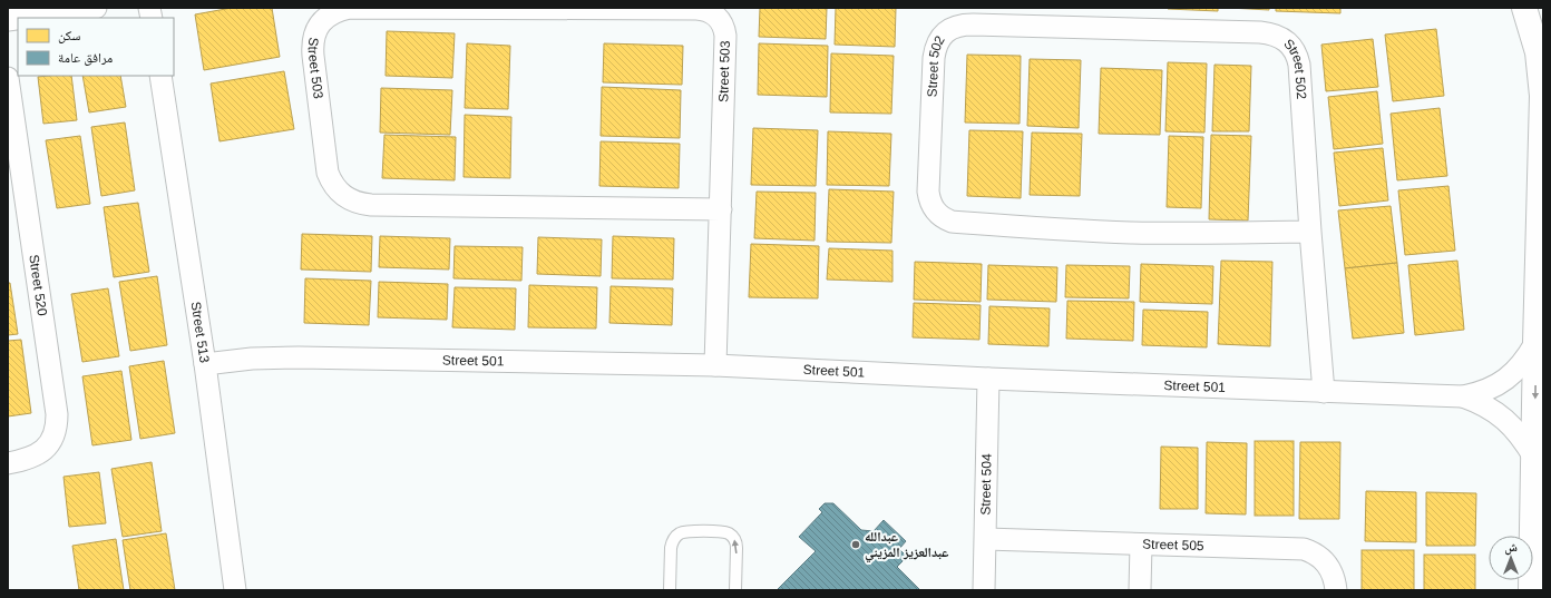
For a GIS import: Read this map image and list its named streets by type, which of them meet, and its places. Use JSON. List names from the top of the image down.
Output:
{
  "streets": {
    "street": [
      "Street 503",
      "Street 502",
      "Street 520",
      "Street 513",
      "Street 501",
      "Street 504",
      "Street 505"
    ]
  },
  "crossings": [
    ["Street 503", "Street 501"],
    ["Street 502", "Street 501"],
    ["Street 513", "Street 501"],
    ["Street 501", "Street 504"],
    ["Street 504", "Street 505"]
  ],
  "places": ["عبدالله عبدالعزيز المزيني"],
  "legend": ["سكن", "مرافق عامة"],
  "north": "top"
}
